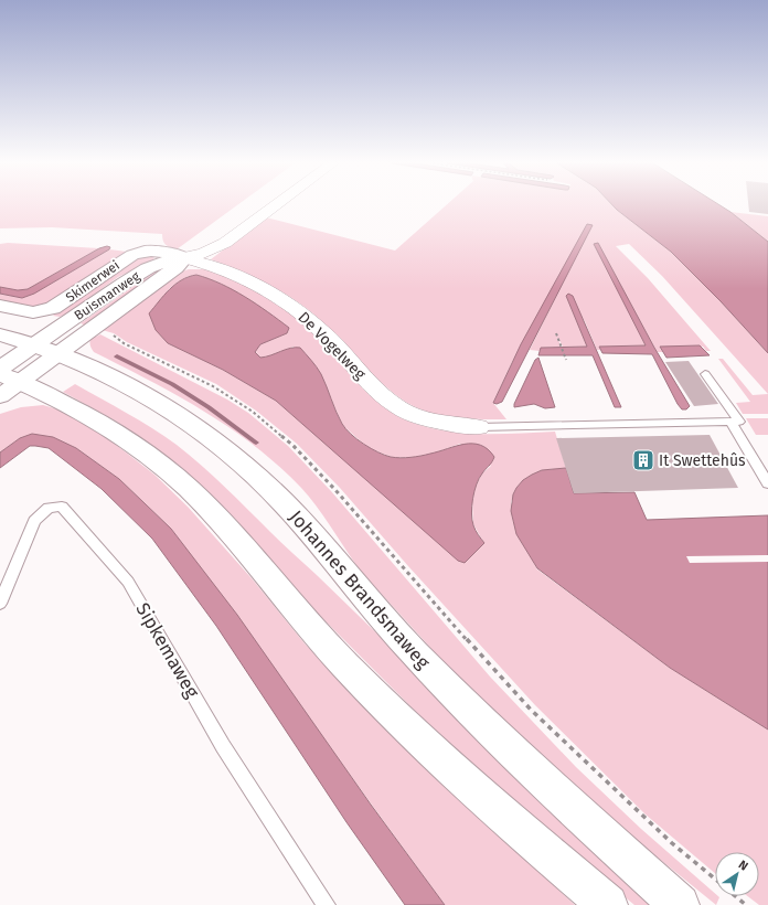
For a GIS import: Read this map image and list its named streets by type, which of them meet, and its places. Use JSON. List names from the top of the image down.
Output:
{
  "streets": {
    "main road": ["Skimerwei", "Buismanweg", "Johannes Brandsmaweg"],
    "street": ["De Vogelweg"],
    "lane": ["Sipkemaweg"]
  },
  "crossings": [
    ["Skimerwei", "Buismanweg"],
    ["Skimerwei", "De Vogelweg"],
    ["Buismanweg", "De Vogelweg"],
    ["Buismanweg", "Johannes Brandsmaweg"]
  ],
  "places": {
    "building": ["It Swettehûs"]
  },
  "north": "top right"
}
